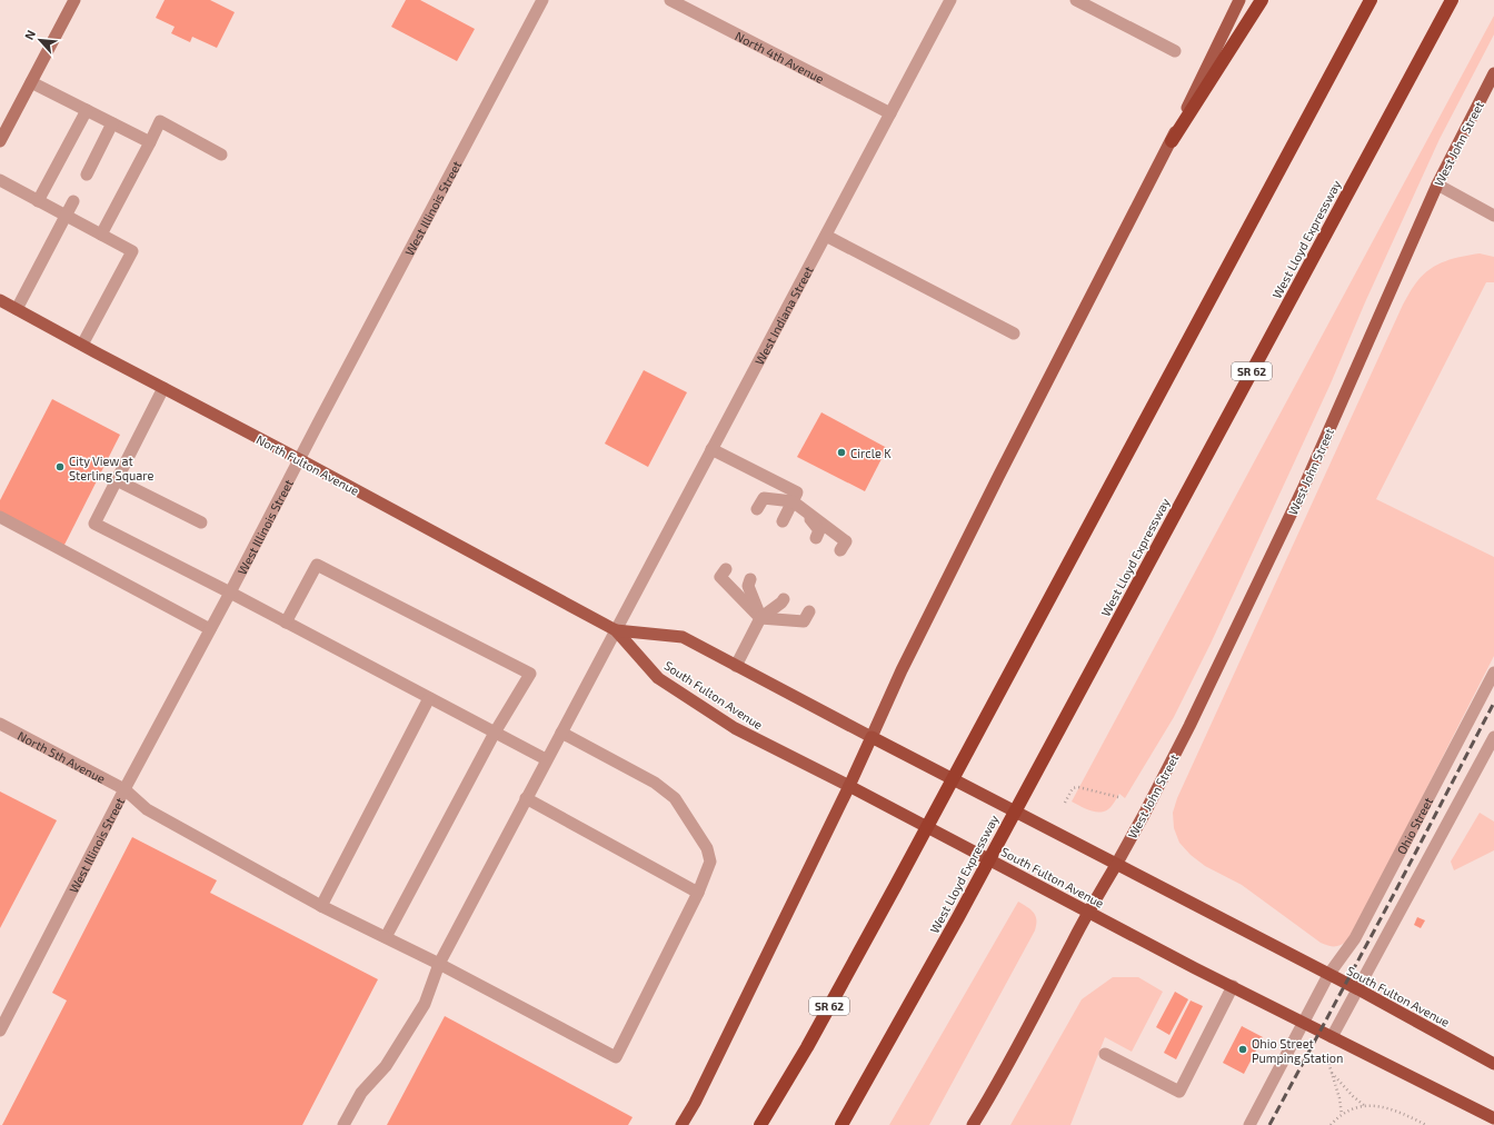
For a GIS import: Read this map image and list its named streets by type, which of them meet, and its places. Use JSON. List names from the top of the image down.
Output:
{
  "streets": {
    "highway": ["West Lloyd Expressway", "SR 62", "South Fulton Avenue"],
    "main road": ["West John Street", "North Fulton Avenue"],
    "street": [
      "North 4th Avenue",
      "West Illinois Street",
      "West Indiana Street",
      "North 5th Avenue",
      "Ohio Street"
    ]
  },
  "crossings": [
    ["North 4th Avenue", "West Indiana Street"],
    ["West John Street", "South Fulton Avenue"],
    ["West Illinois Street", "North Fulton Avenue"],
    ["West Illinois Street", "North 5th Avenue"],
    ["West Indiana Street", "North Fulton Avenue"],
    ["West Indiana Street", "South Fulton Avenue"],
    ["West Indiana Street", "North 5th Avenue"],
    ["North Fulton Avenue", "South Fulton Avenue"],
    ["South Fulton Avenue", "Ohio Street"]
  ],
  "places": ["Circle K", "City View at Sterling Square", "Ohio Street Pumping Station"],
  "north": "top left"
}
